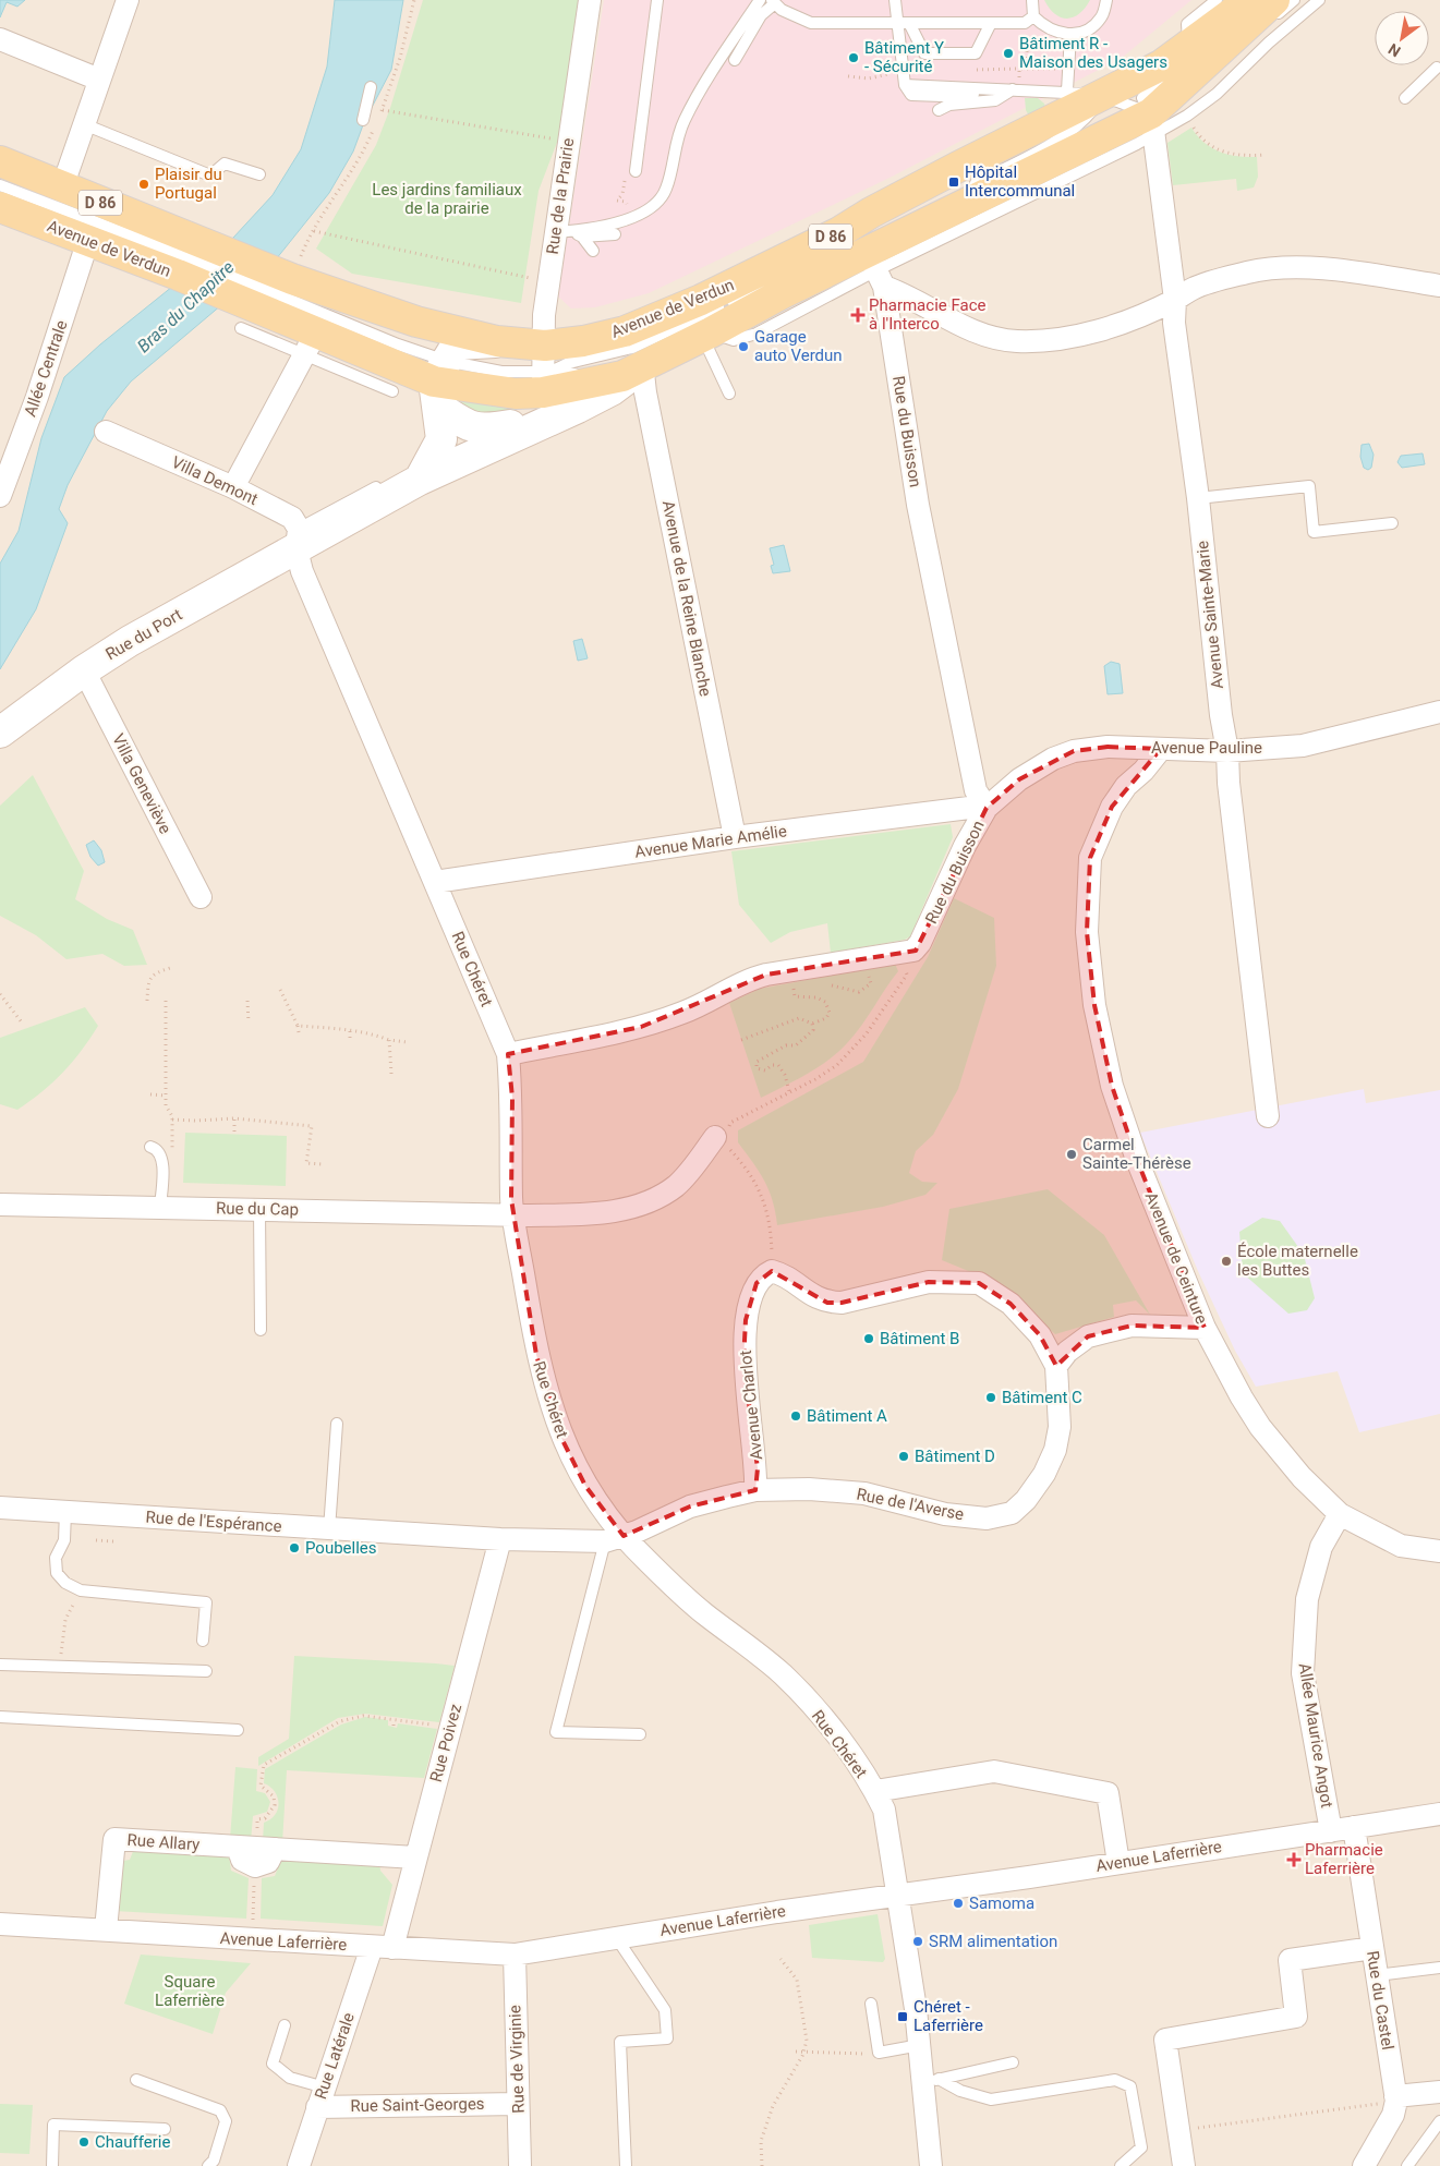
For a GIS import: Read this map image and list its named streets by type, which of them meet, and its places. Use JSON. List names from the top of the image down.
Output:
{
  "streets": {
    "main road": ["D 86", "Avenue de Verdun"],
    "street": [
      "Rue de la Prairie",
      "Allée Centrale",
      "Rue du Buisson",
      "Villa Demont",
      "Avenue de la Reine Blanche",
      "Avenue Sainte-Marie",
      "Rue du Port",
      "Avenue Pauline",
      "Villa Geneviève",
      "Avenue Marie Amélie",
      "Rue Chéret",
      "Rue du Cap",
      "Avenue de Ceinture",
      "Avenue Charlot",
      "Rue de l'Averse",
      "Rue de l'Espérance",
      "Allée Maurice Angot",
      "Rue Poivez",
      "Rue Allary",
      "Avenue Laferrière",
      "Rue du Castel",
      "Rue Latérale",
      "Rue de Virginie",
      "Rue Saint-Georges"
    ]
  },
  "crossings": [
    ["Rue de la Prairie", "Avenue de Verdun"],
    ["Avenue de Verdun", "Allée Centrale"],
    ["Avenue de Verdun", "Rue du Buisson"],
    ["Avenue de Verdun", "Avenue de la Reine Blanche"],
    ["Avenue de Verdun", "Avenue Sainte-Marie"],
    ["Rue du Buisson", "Avenue Pauline"],
    ["Rue du Buisson", "Avenue Marie Amélie"],
    ["Rue du Buisson", "Rue Chéret"],
    ["Villa Demont", "Rue du Port"],
    ["Villa Demont", "Rue Chéret"],
    ["Avenue de la Reine Blanche", "Avenue Marie Amélie"],
    ["Avenue Sainte-Marie", "Avenue Pauline"],
    ["Rue du Port", "Villa Geneviève"],
    ["Rue du Port", "Rue Chéret"],
    ["Avenue Pauline", "Avenue Marie Amélie"],
    ["Avenue Pauline", "Avenue de Ceinture"],
    ["Avenue Marie Amélie", "Rue Chéret"],
    ["Rue Chéret", "Rue du Cap"],
    ["Rue Chéret", "Rue de l'Averse"],
    ["Rue Chéret", "Rue de l'Espérance"],
    ["Rue Chéret", "Avenue Laferrière"],
    ["Avenue de Ceinture", "Allée Maurice Angot"],
    ["Avenue Charlot", "Rue de l'Averse"],
    ["Rue de l'Averse", "Rue de l'Espérance"],
    ["Rue de l'Espérance", "Rue Poivez"],
    ["Allée Maurice Angot", "Avenue Laferrière"],
    ["Rue Poivez", "Rue Allary"],
    ["Rue Poivez", "Avenue Laferrière"],
    ["Rue Poivez", "Rue Latérale"],
    ["Rue Allary", "Avenue Laferrière"],
    ["Avenue Laferrière", "Rue du Castel"],
    ["Avenue Laferrière", "Rue Latérale"],
    ["Avenue Laferrière", "Rue de Virginie"],
    ["Rue Latérale", "Rue Saint-Georges"],
    ["Rue de Virginie", "Rue Saint-Georges"]
  ],
  "water": ["Bras du Chapitre"],
  "parks": ["Les jardins familiaux de la prairie", "Square Laferrière"],
  "places": {
    "other": [
      "Bâtiment R - Maison des Usagers",
      "Bâtiment Y - Sécurité",
      "Plaisir du Portugal",
      "Garage auto Verdun",
      "Carmel Sainte-Thérèse",
      "École maternelle les Buttes",
      "Bâtiment B",
      "Bâtiment C",
      "Bâtiment A",
      "Bâtiment D",
      "Poubelles",
      "Samoma",
      "SRM alimentation",
      "Chaufferie"
    ],
    "transit": ["Hôpital Intercommunal", "Chéret - Laferrière"],
    "health": ["Pharmacie Face à l'Interco", "Pharmacie Laferrière"]
  },
  "north": "bottom left"
}
